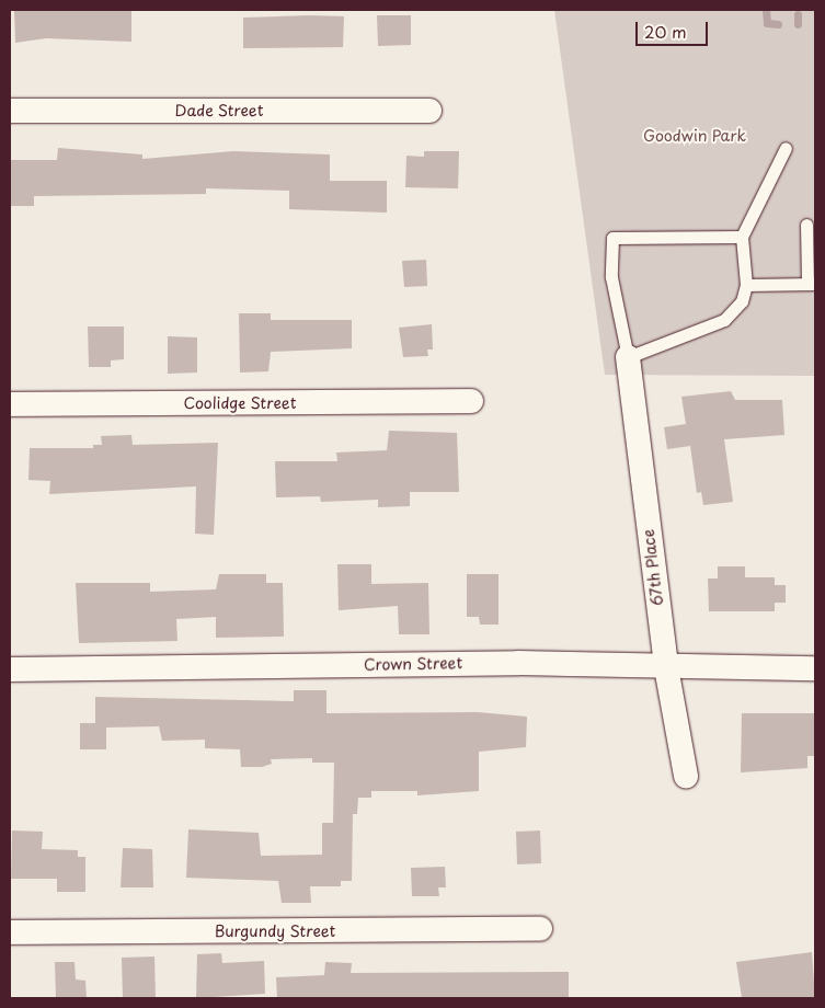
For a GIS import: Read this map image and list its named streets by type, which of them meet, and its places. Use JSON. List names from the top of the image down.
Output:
{
  "streets": {
    "street": [
      "Dade Street",
      "Coolidge Street",
      "67th Place",
      "Crown Street",
      "Burgundy Street"
    ]
  },
  "crossings": [
    ["67th Place", "Crown Street"]
  ],
  "parks": ["Goodwin Park"],
  "scale_bar": "20 m"
}
